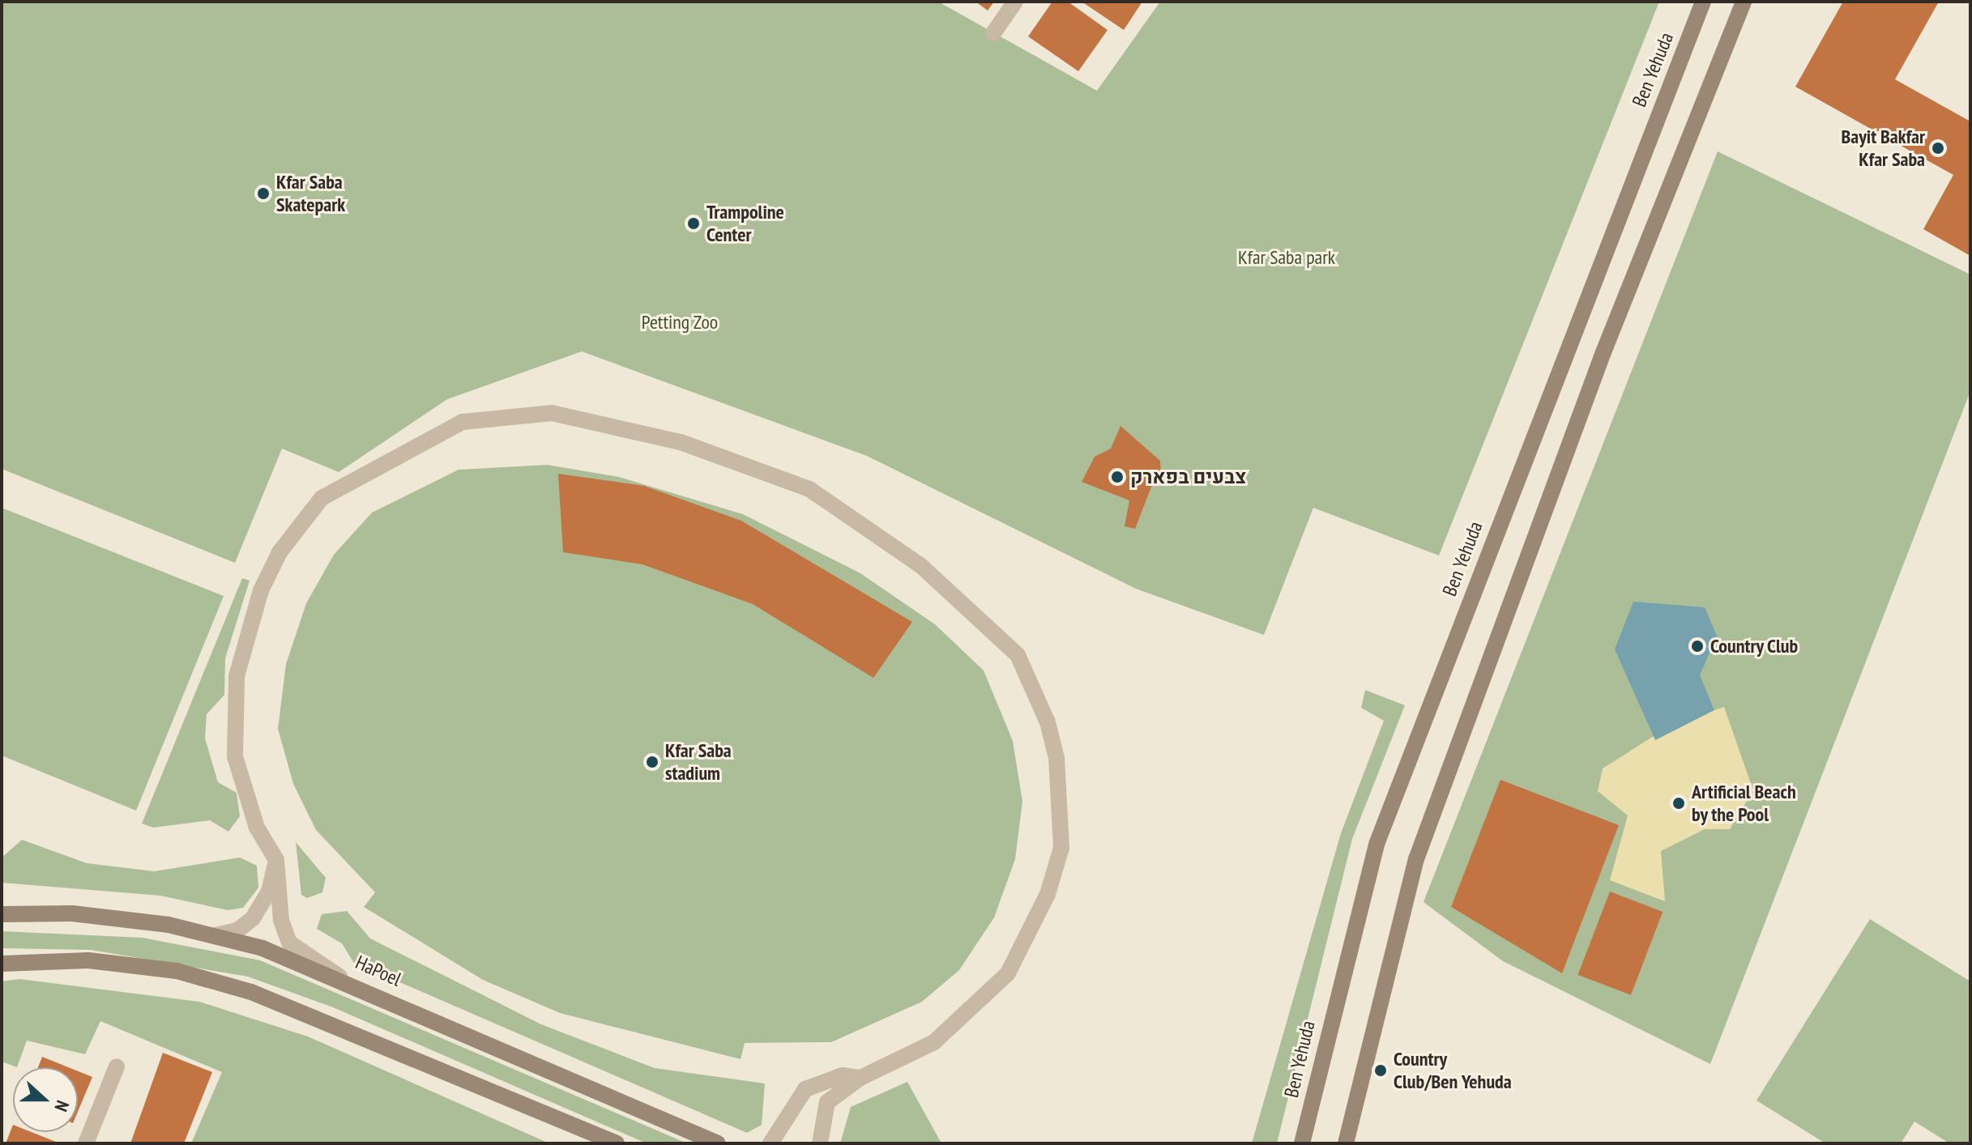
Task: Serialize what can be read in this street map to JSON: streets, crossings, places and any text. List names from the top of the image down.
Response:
{
  "streets": {
    "main road": ["Ben Yehuda", "HaPoel"]
  },
  "parks": ["Kfar Saba park", "Petting Zoo"],
  "places": [
    "Bayit Bakfar Kfar Saba",
    "Kfar Saba Skatepark",
    "Trampoline Center",
    "צבעים בפארק",
    "Country Club",
    "Kfar Saba stadium",
    "Artificial Beach by the Pool",
    "Country Club/Ben Yehuda"
  ],
  "north": "right"
}
